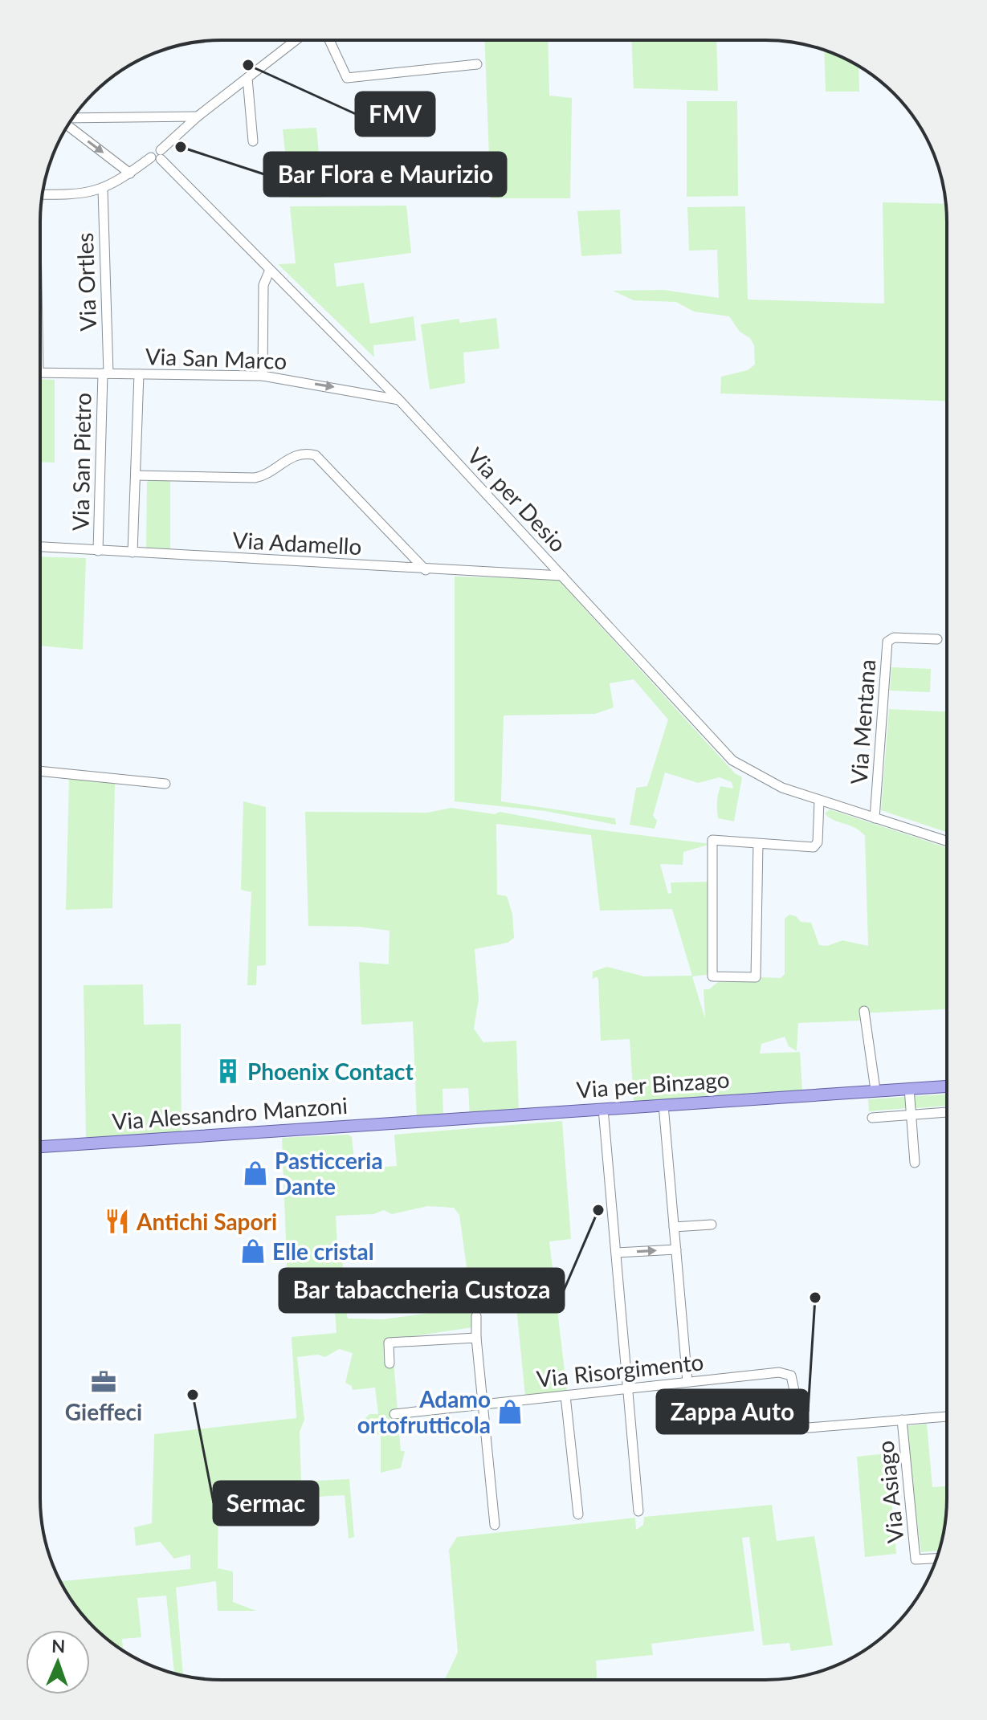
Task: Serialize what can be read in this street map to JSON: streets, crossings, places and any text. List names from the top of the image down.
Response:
{
  "streets": {
    "main road": ["Via per Binzago", "Via Alessandro Manzoni"],
    "street": [
      "Via Ortles",
      "Via San Marco",
      "Via San Pietro",
      "Via per Desio",
      "Via Adamello",
      "Via Mentana",
      "Via Risorgimento",
      "Via Asiago"
    ]
  },
  "crossings": [
    ["Via Ortles", "Via San Marco"],
    ["Via Ortles", "Via San Pietro"],
    ["Via San Marco", "Via San Pietro"],
    ["Via San Marco", "Via per Desio"],
    ["Via San Pietro", "Via Adamello"],
    ["Via per Desio", "Via Adamello"],
    ["Via per Desio", "Via Mentana"],
    ["Via per Binzago", "Via Alessandro Manzoni"],
    ["Via Risorgimento", "Via Asiago"]
  ],
  "one_way": ["Via San Marco"],
  "places": {
    "other": [
      "FMV",
      "Bar Flora e Maurizio",
      "Bar tabaccheria Custoza",
      "Zappa Auto",
      "Sermac"
    ],
    "building": ["Phoenix Contact"],
    "shop": ["Pasticceria Dante", "Elle cristal", "Adamo ortofrutticola"],
    "restaurant": ["Antichi Sapori"],
    "office": ["Gieffeci"]
  },
  "north": "top"
}
